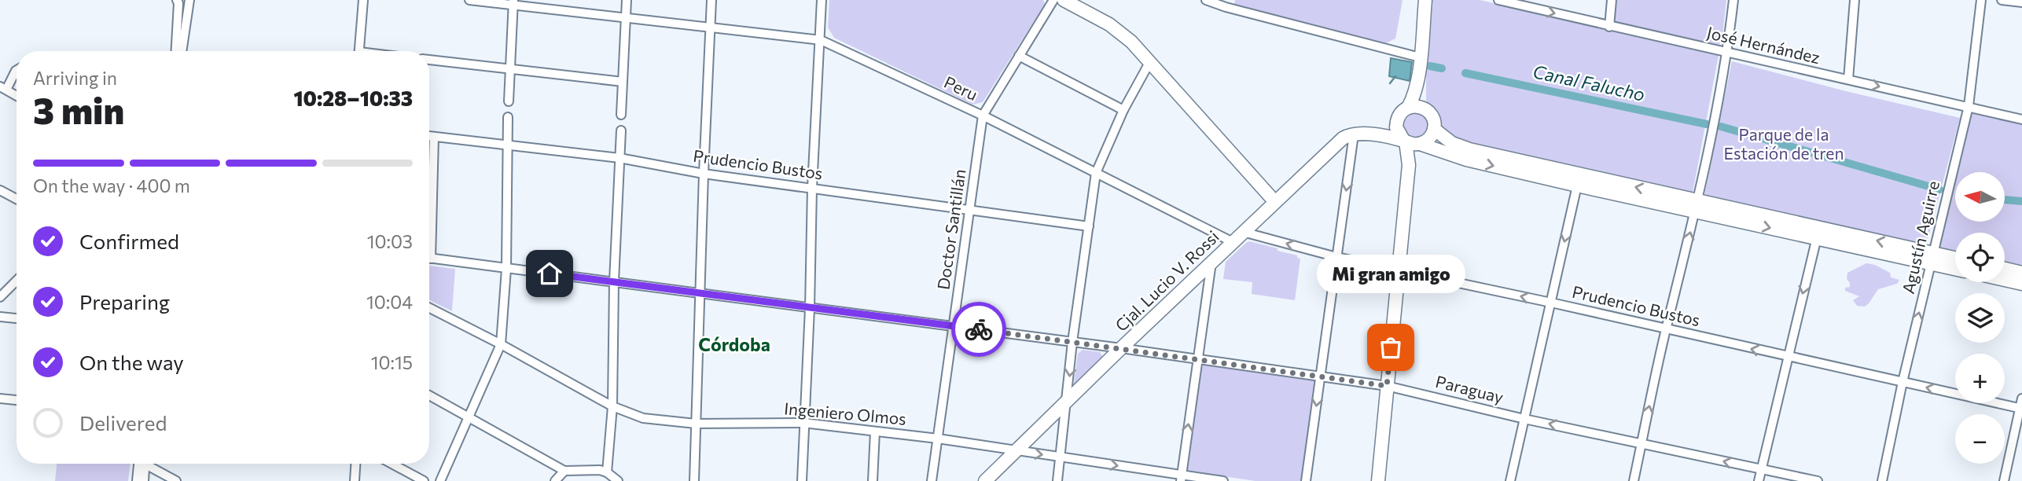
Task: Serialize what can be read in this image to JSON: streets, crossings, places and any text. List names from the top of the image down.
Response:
{
  "streets": {
    "main road": ["Cjal. Lucio V. Rossi"],
    "street": [
      "José Hernández",
      "Peru",
      "Prudencio Bustos",
      "Doctor Santillán",
      "Agustín Aguirre",
      "Paraguay",
      "Ingeniero Olmos"
    ]
  },
  "crossings": [
    ["José Hernández", "Agustín Aguirre"],
    ["Peru", "Doctor Santillán"],
    ["Peru", "Cjal. Lucio V. Rossi"],
    ["Prudencio Bustos", "Doctor Santillán"],
    ["Prudencio Bustos", "Agustín Aguirre"],
    ["Prudencio Bustos", "Cjal. Lucio V. Rossi"],
    ["Doctor Santillán", "Paraguay"],
    ["Doctor Santillán", "Ingeniero Olmos"],
    ["Cjal. Lucio V. Rossi", "Paraguay"],
    ["Cjal. Lucio V. Rossi", "Ingeniero Olmos"]
  ],
  "one_way": ["José Hernández"],
  "districts": ["Córdoba"],
  "water": ["Canal Falucho"],
  "parks": ["Parque de la Estación de tren"],
  "places": ["Mi gran amigo"],
  "north": "left",
  "page": {
    "heading": ["3 min", "Arriving in", "10:28–10:33"],
    "bar": "On the way · 400 m",
    "map_buttons": ["+", "−"],
    "list": [
      ["Confirmed", "10:03"],
      ["Preparing", "10:04"],
      ["On the way", "10:15"],
      "Delivered"
    ],
    "bubble": "Mi gran amigo"
  }
}
